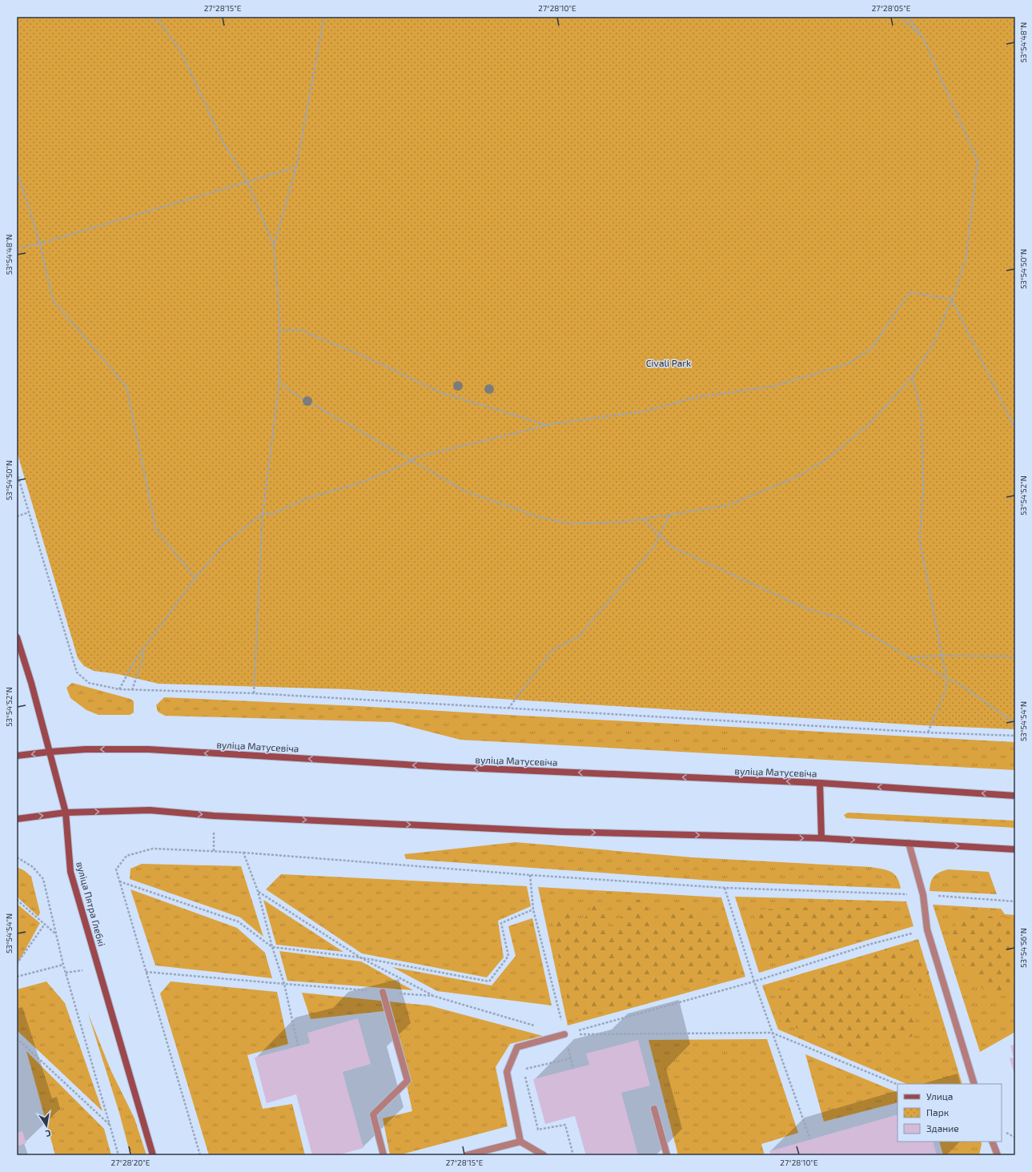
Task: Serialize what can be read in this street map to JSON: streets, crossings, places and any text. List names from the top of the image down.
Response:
{
  "streets": {
    "main road": ["вуліца Матусевіча", "вуліца Пятра Глебкі"]
  },
  "crossings": [
    ["вуліца Матусевіча", "вуліца Пятра Глебкі"]
  ],
  "parks": ["Civali Park"],
  "legend": ["Улица", "Парк", "Здание"],
  "north": "bottom",
  "coordinates": [
    "27°28'15\"E",
    "27°28'10\"E",
    "27°28'05\"E",
    "53°54'48\"N",
    "53°54'50\"N",
    "53°54'52\"N",
    "53°54'54\"N",
    "53°54'56\"N",
    "27°28'20\"E"
  ]
}
